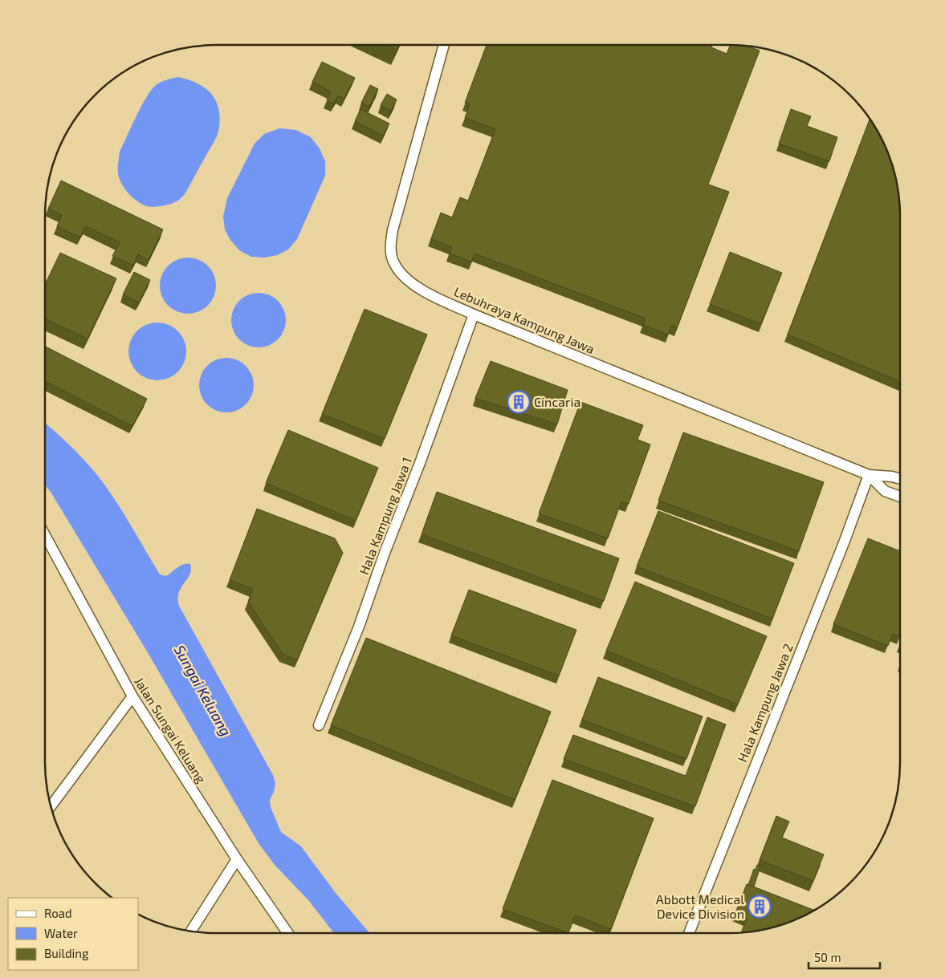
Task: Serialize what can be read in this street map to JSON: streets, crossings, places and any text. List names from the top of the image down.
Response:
{
  "streets": {
    "street": [
      "Lebuhraya Kampung Jawa",
      "Hala Kampung Jawa 1",
      "Hala Kampung Jawa 2",
      "Jalan Sungai Keluang"
    ]
  },
  "crossings": [
    ["Lebuhraya Kampung Jawa", "Hala Kampung Jawa 1"],
    ["Lebuhraya Kampung Jawa", "Hala Kampung Jawa 2"]
  ],
  "water": ["Sungai Keluang"],
  "places": {
    "building": ["Cincaria", "Abbott Medical Device Division"]
  },
  "legend": ["Road", "Water", "Building"],
  "scale_bar": "50 m"
}
